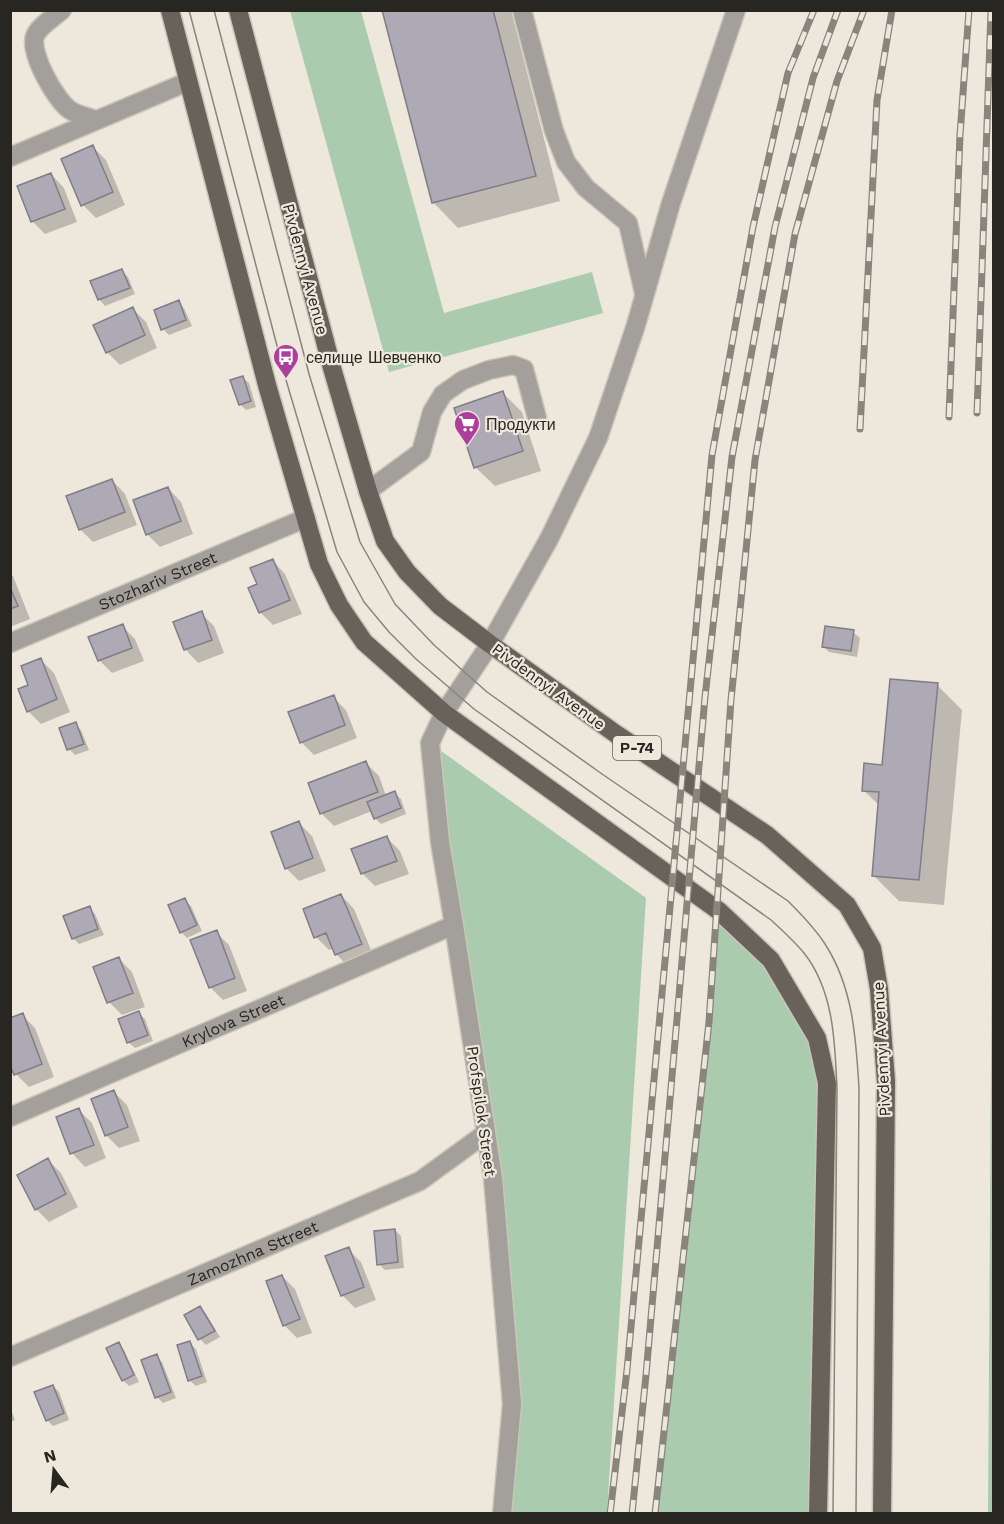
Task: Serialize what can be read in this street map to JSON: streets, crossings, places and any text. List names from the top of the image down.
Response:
{
  "streets": {
    "main road": ["Pivdennyi Avenue", "Р-74"],
    "street": [
      "Stozhariv Street",
      "Krylova Street",
      "Profspilok Street",
      "Zamozhna Sttreet"
    ]
  },
  "crossings": [
    ["Pivdennyi Avenue", "Profspilok Street"],
    ["Krylova Street", "Profspilok Street"],
    ["Profspilok Street", "Zamozhna Sttreet"]
  ],
  "places": {
    "bus stop": ["селище Шевченко"],
    "supermarket": ["Продукти"]
  },
  "north": "top"
}
